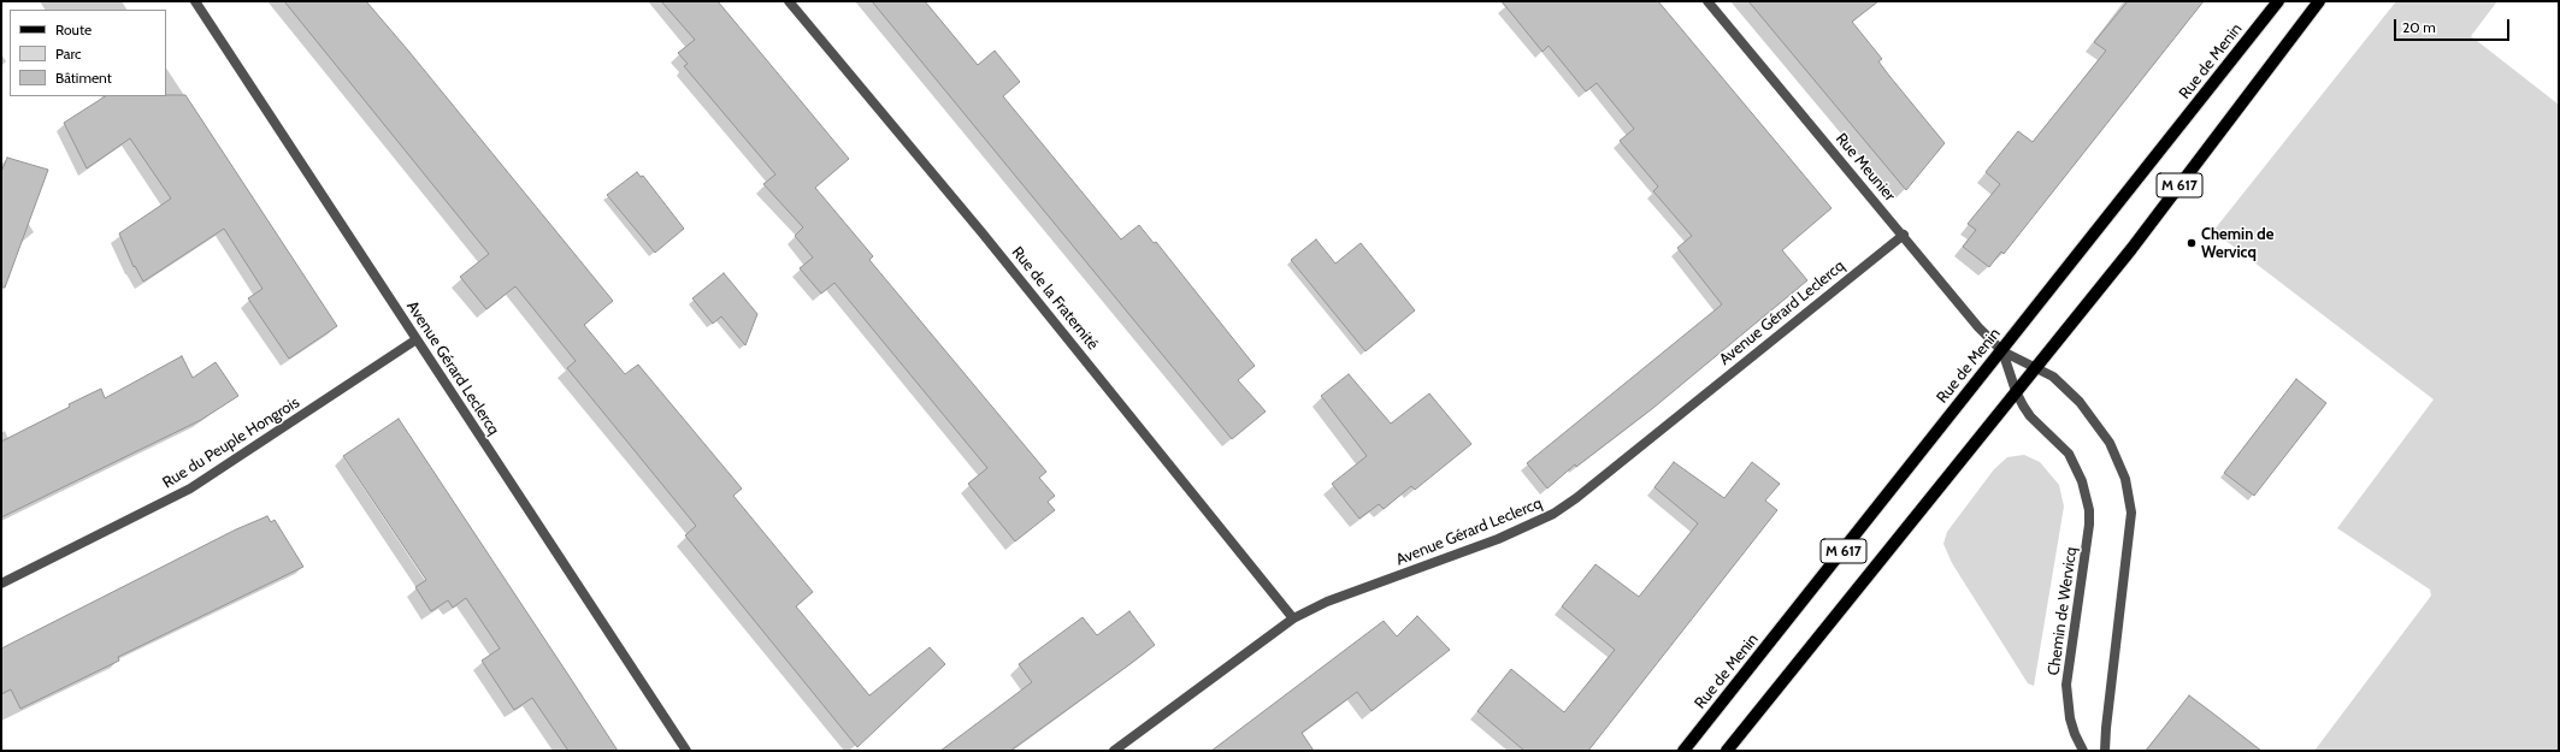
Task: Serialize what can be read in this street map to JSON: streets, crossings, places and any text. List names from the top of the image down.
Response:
{
  "streets": {
    "main road": ["Rue de Menin", "M 617"],
    "street": [
      "Rue Meunier",
      "Rue de la Fraternité",
      "Avenue Gérard Leclercq",
      "Rue du Peuple Hongrois",
      "Chemin de Wervicq"
    ]
  },
  "crossings": [
    ["Rue de Menin", "Rue Meunier"],
    ["Rue de Menin", "Chemin de Wervicq"],
    ["Rue Meunier", "Avenue Gérard Leclercq"],
    ["Rue Meunier", "Chemin de Wervicq"],
    ["M 617", "Chemin de Wervicq"],
    ["Rue de la Fraternité", "Avenue Gérard Leclercq"],
    ["Avenue Gérard Leclercq", "Rue du Peuple Hongrois"]
  ],
  "places": ["Chemin de Wervicq"],
  "legend": ["Route", "Parc", "Bâtiment"],
  "scale_bar": "20 m"
}
